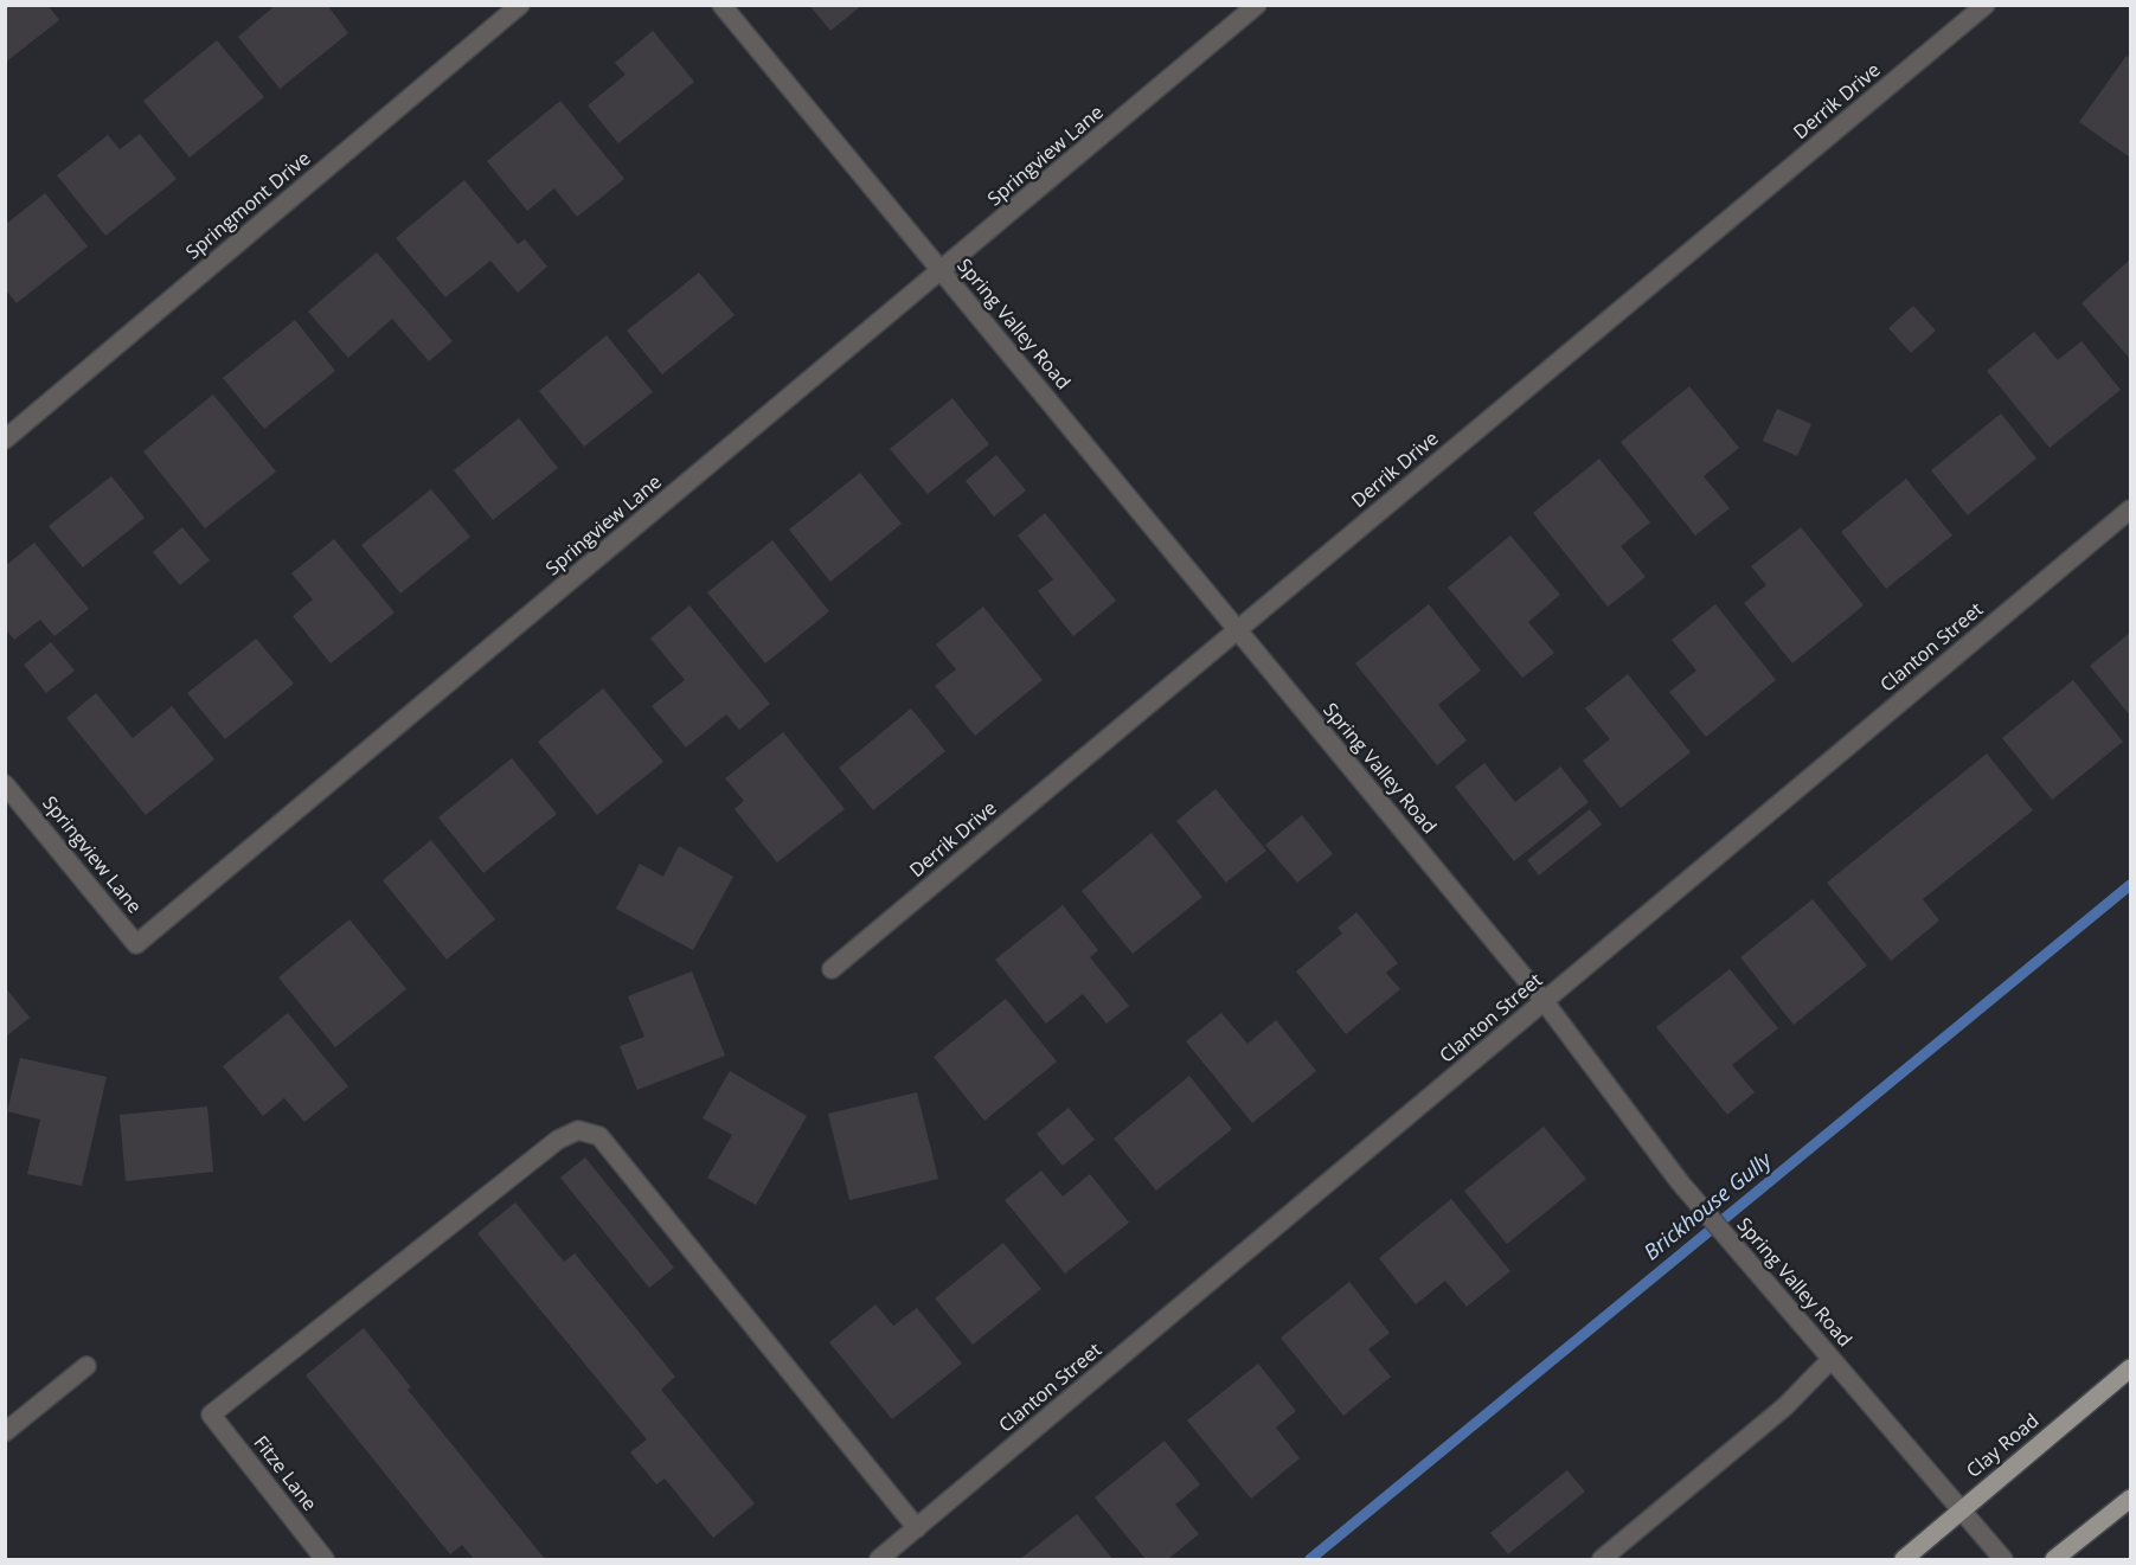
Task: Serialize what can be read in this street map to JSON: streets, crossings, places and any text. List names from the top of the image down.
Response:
{
  "streets": {
    "main road": ["Clay Road"],
    "street": [
      "Derrik Drive",
      "Springview Lane",
      "Springmont Drive",
      "Spring Valley Road",
      "Clanton Street",
      "Fitze Lane"
    ]
  },
  "crossings": [
    ["Derrik Drive", "Spring Valley Road"],
    ["Springview Lane", "Spring Valley Road"],
    ["Spring Valley Road", "Clanton Street"],
    ["Spring Valley Road", "Clay Road"],
    ["Clanton Street", "Fitze Lane"]
  ],
  "water": ["Brickhouse Gully"]
}
